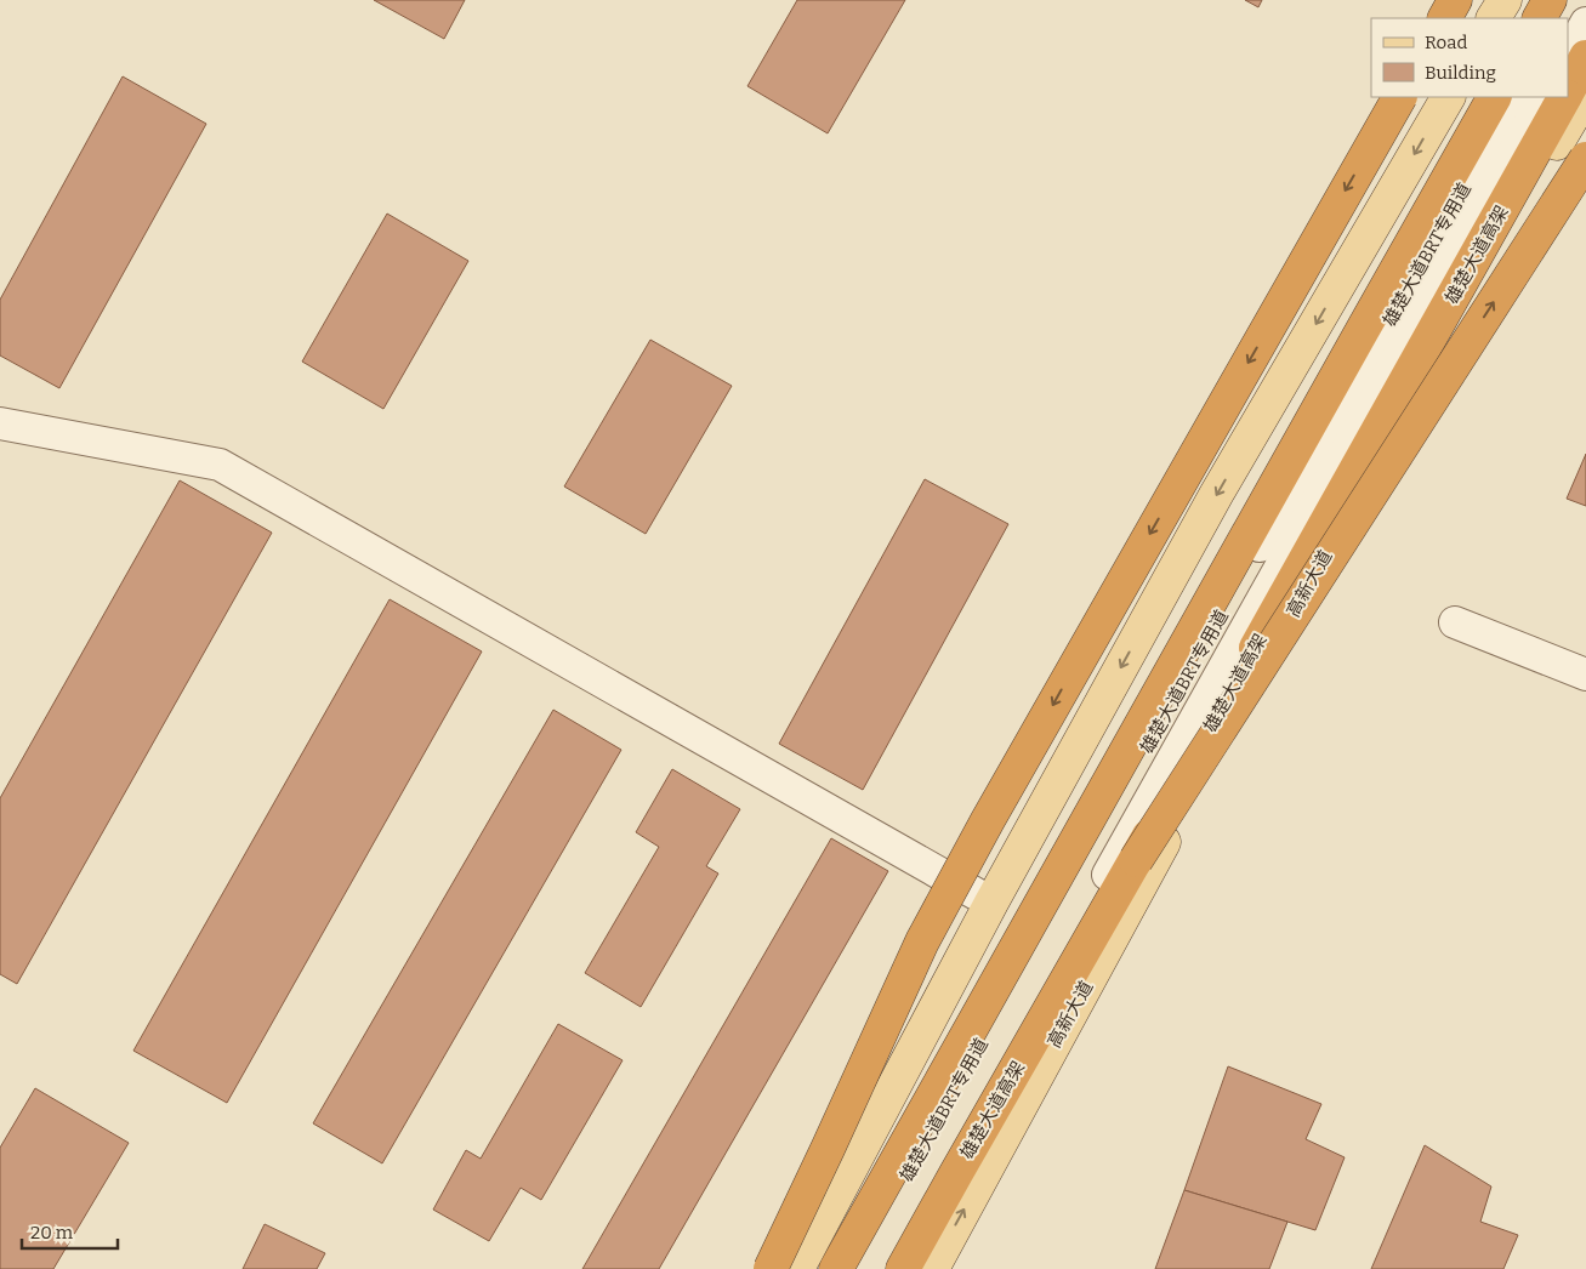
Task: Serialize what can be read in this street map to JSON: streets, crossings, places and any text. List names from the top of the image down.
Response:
{
  "streets": {
    "highway": ["雄楚大道高架"],
    "main road": ["高新大道"],
    "street": ["雄楚大道BRT专用道"]
  },
  "legend": ["Road", "Building"],
  "scale_bar": "20 m"
}
